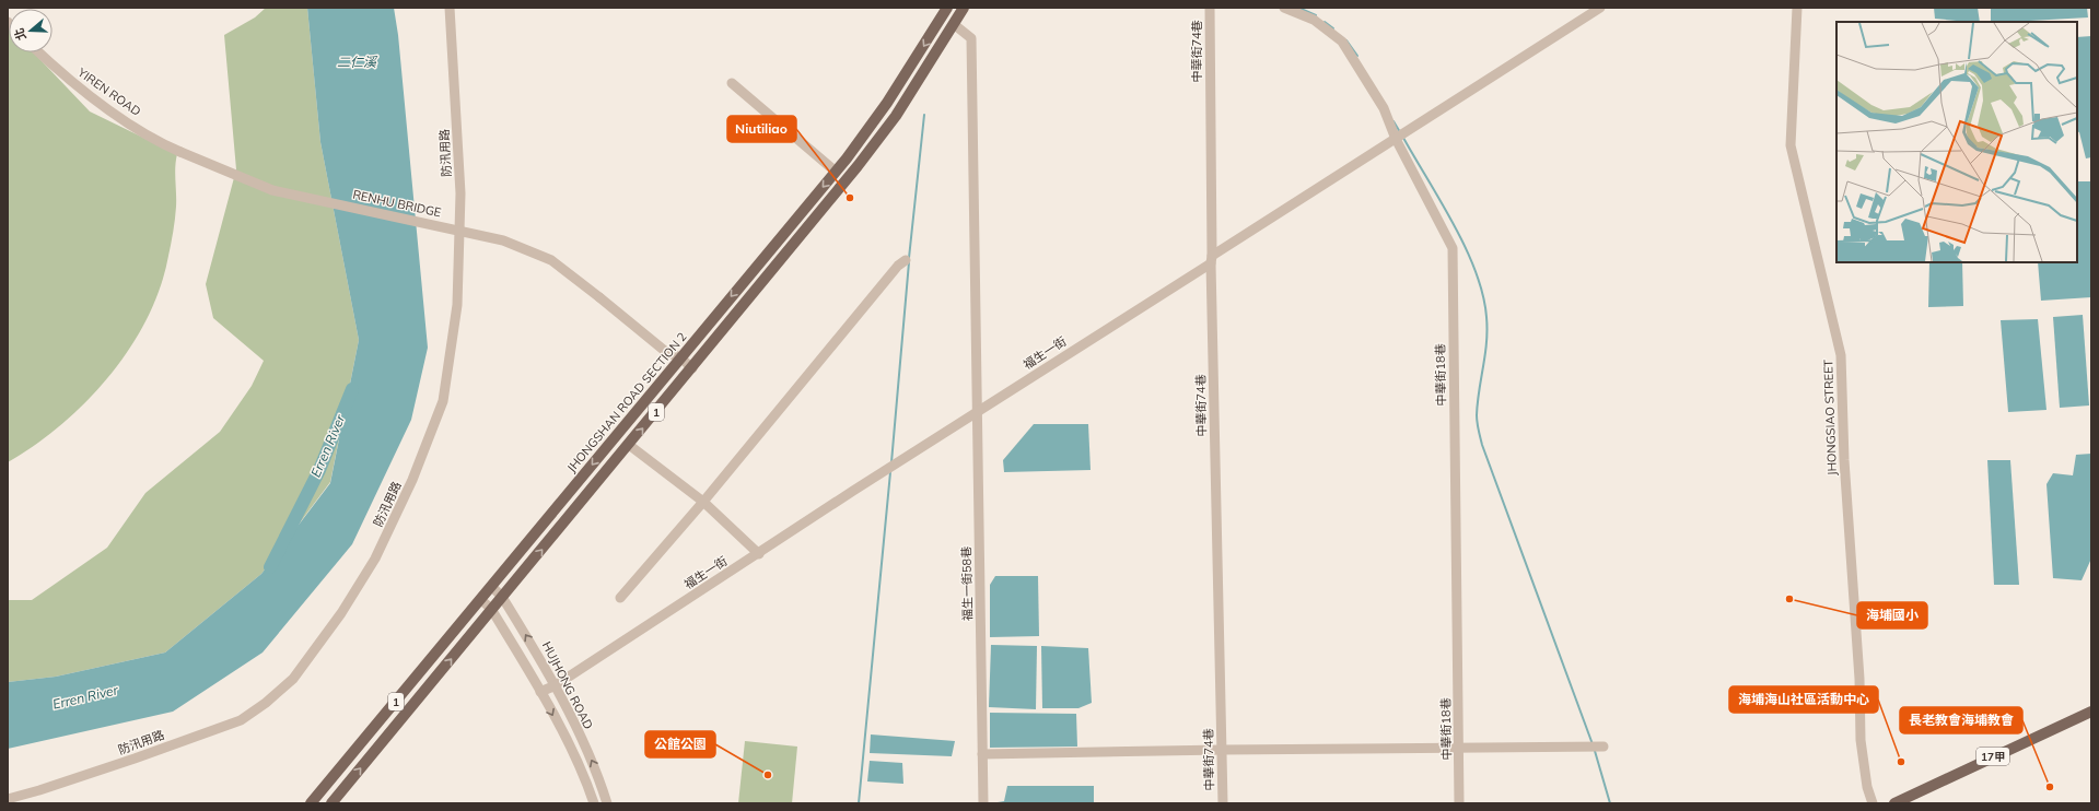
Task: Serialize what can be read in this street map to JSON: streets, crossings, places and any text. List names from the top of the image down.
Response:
{
  "streets": {
    "main road": ["JHONGSHAN ROAD SECTION 2", "1", "17甲"],
    "street": [
      "中華街74巷",
      "YIREN ROAD",
      "防汛用路",
      "RENHU BRIDGE",
      "福生一街",
      "中華街18巷",
      "JHONGSIAO STREET",
      "福生一街58巷",
      "HUJHONG ROAD"
    ]
  },
  "crossings": [
    ["中華街74巷", "福生一街"],
    ["YIREN ROAD", "RENHU BRIDGE"],
    ["RENHU BRIDGE", "JHONGSHAN ROAD SECTION 2"],
    ["RENHU BRIDGE", "1"],
    ["福生一街", "中華街18巷"],
    ["福生一街", "福生一街58巷"],
    ["福生一街", "HUJHONG ROAD"],
    ["JHONGSHAN ROAD SECTION 2", "HUJHONG ROAD"],
    ["1", "福生一街58巷"],
    ["1", "HUJHONG ROAD"]
  ],
  "water": ["二仁溪", "Erren River"],
  "places": [
    "Niutiliao",
    "海埔國小",
    "海埔海山社區活動中心",
    "公館公園",
    "長老教會海埔教會"
  ],
  "north": "left"
}
